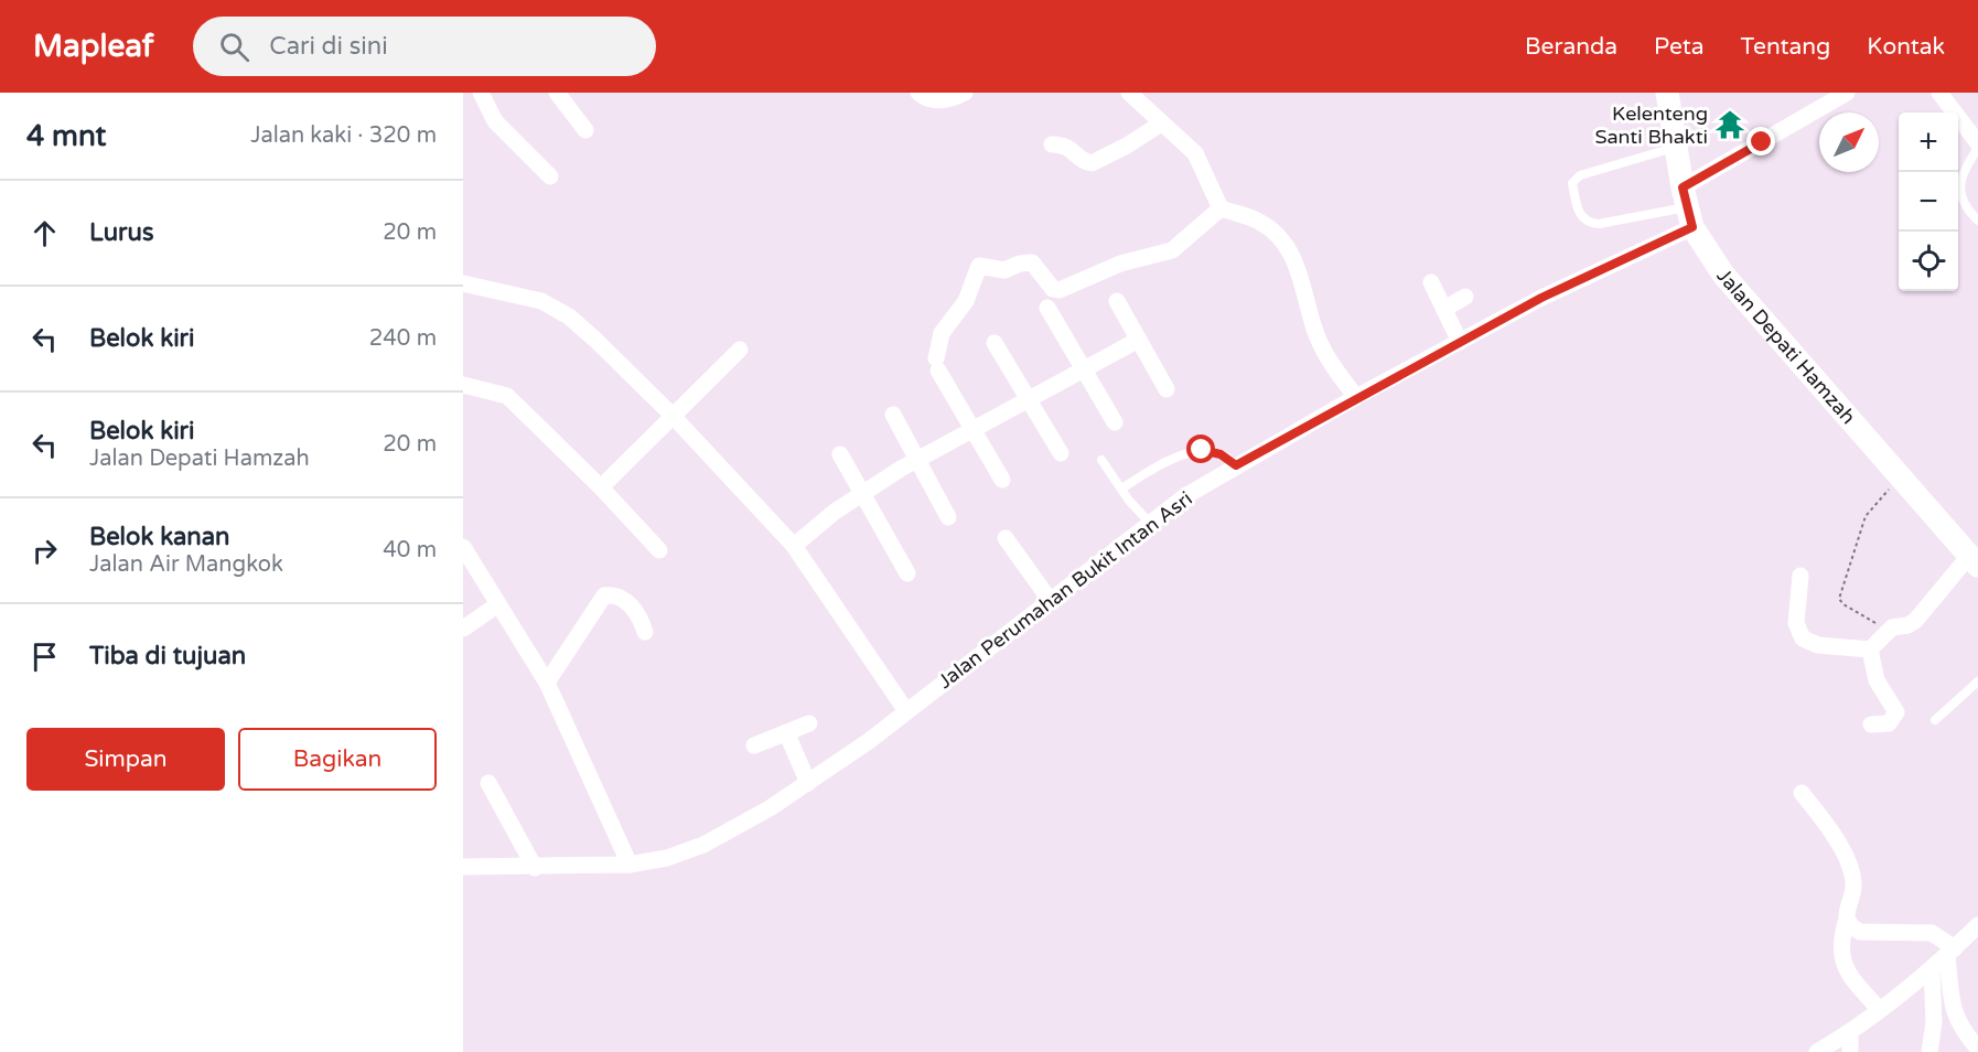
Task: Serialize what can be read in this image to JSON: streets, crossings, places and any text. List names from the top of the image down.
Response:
{
  "streets": {
    "main road": ["Jalan Depati Hamzah"],
    "street": ["Jalan Perumahan Bukit Intan Asri"]
  },
  "crossings": [
    ["Jalan Depati Hamzah", "Jalan Perumahan Bukit Intan Asri"]
  ],
  "places": {
    "temple": ["Kelenteng Santi Bhakti"]
  },
  "north": "top right",
  "page": {
    "header": "Mapleaf",
    "search": "Cari di sini",
    "nav": [
      "Beranda",
      "Peta",
      "Tentang",
      "Kontak"
    ],
    "heading": ["4 mnt", "Jalan kaki · 320 m"],
    "map_buttons": ["+", "−"],
    "list": [
      ["Lurus", "20 m"],
      ["Belok kiri", "240 m"],
      ["Belok kiri", "Jalan Depati Hamzah", "20 m"],
      ["Belok kanan", "Jalan Air Mangkok", "40 m"],
      "Tiba di tujuan"
    ],
    "buttons": ["Simpan", "Bagikan"]
  }
}
